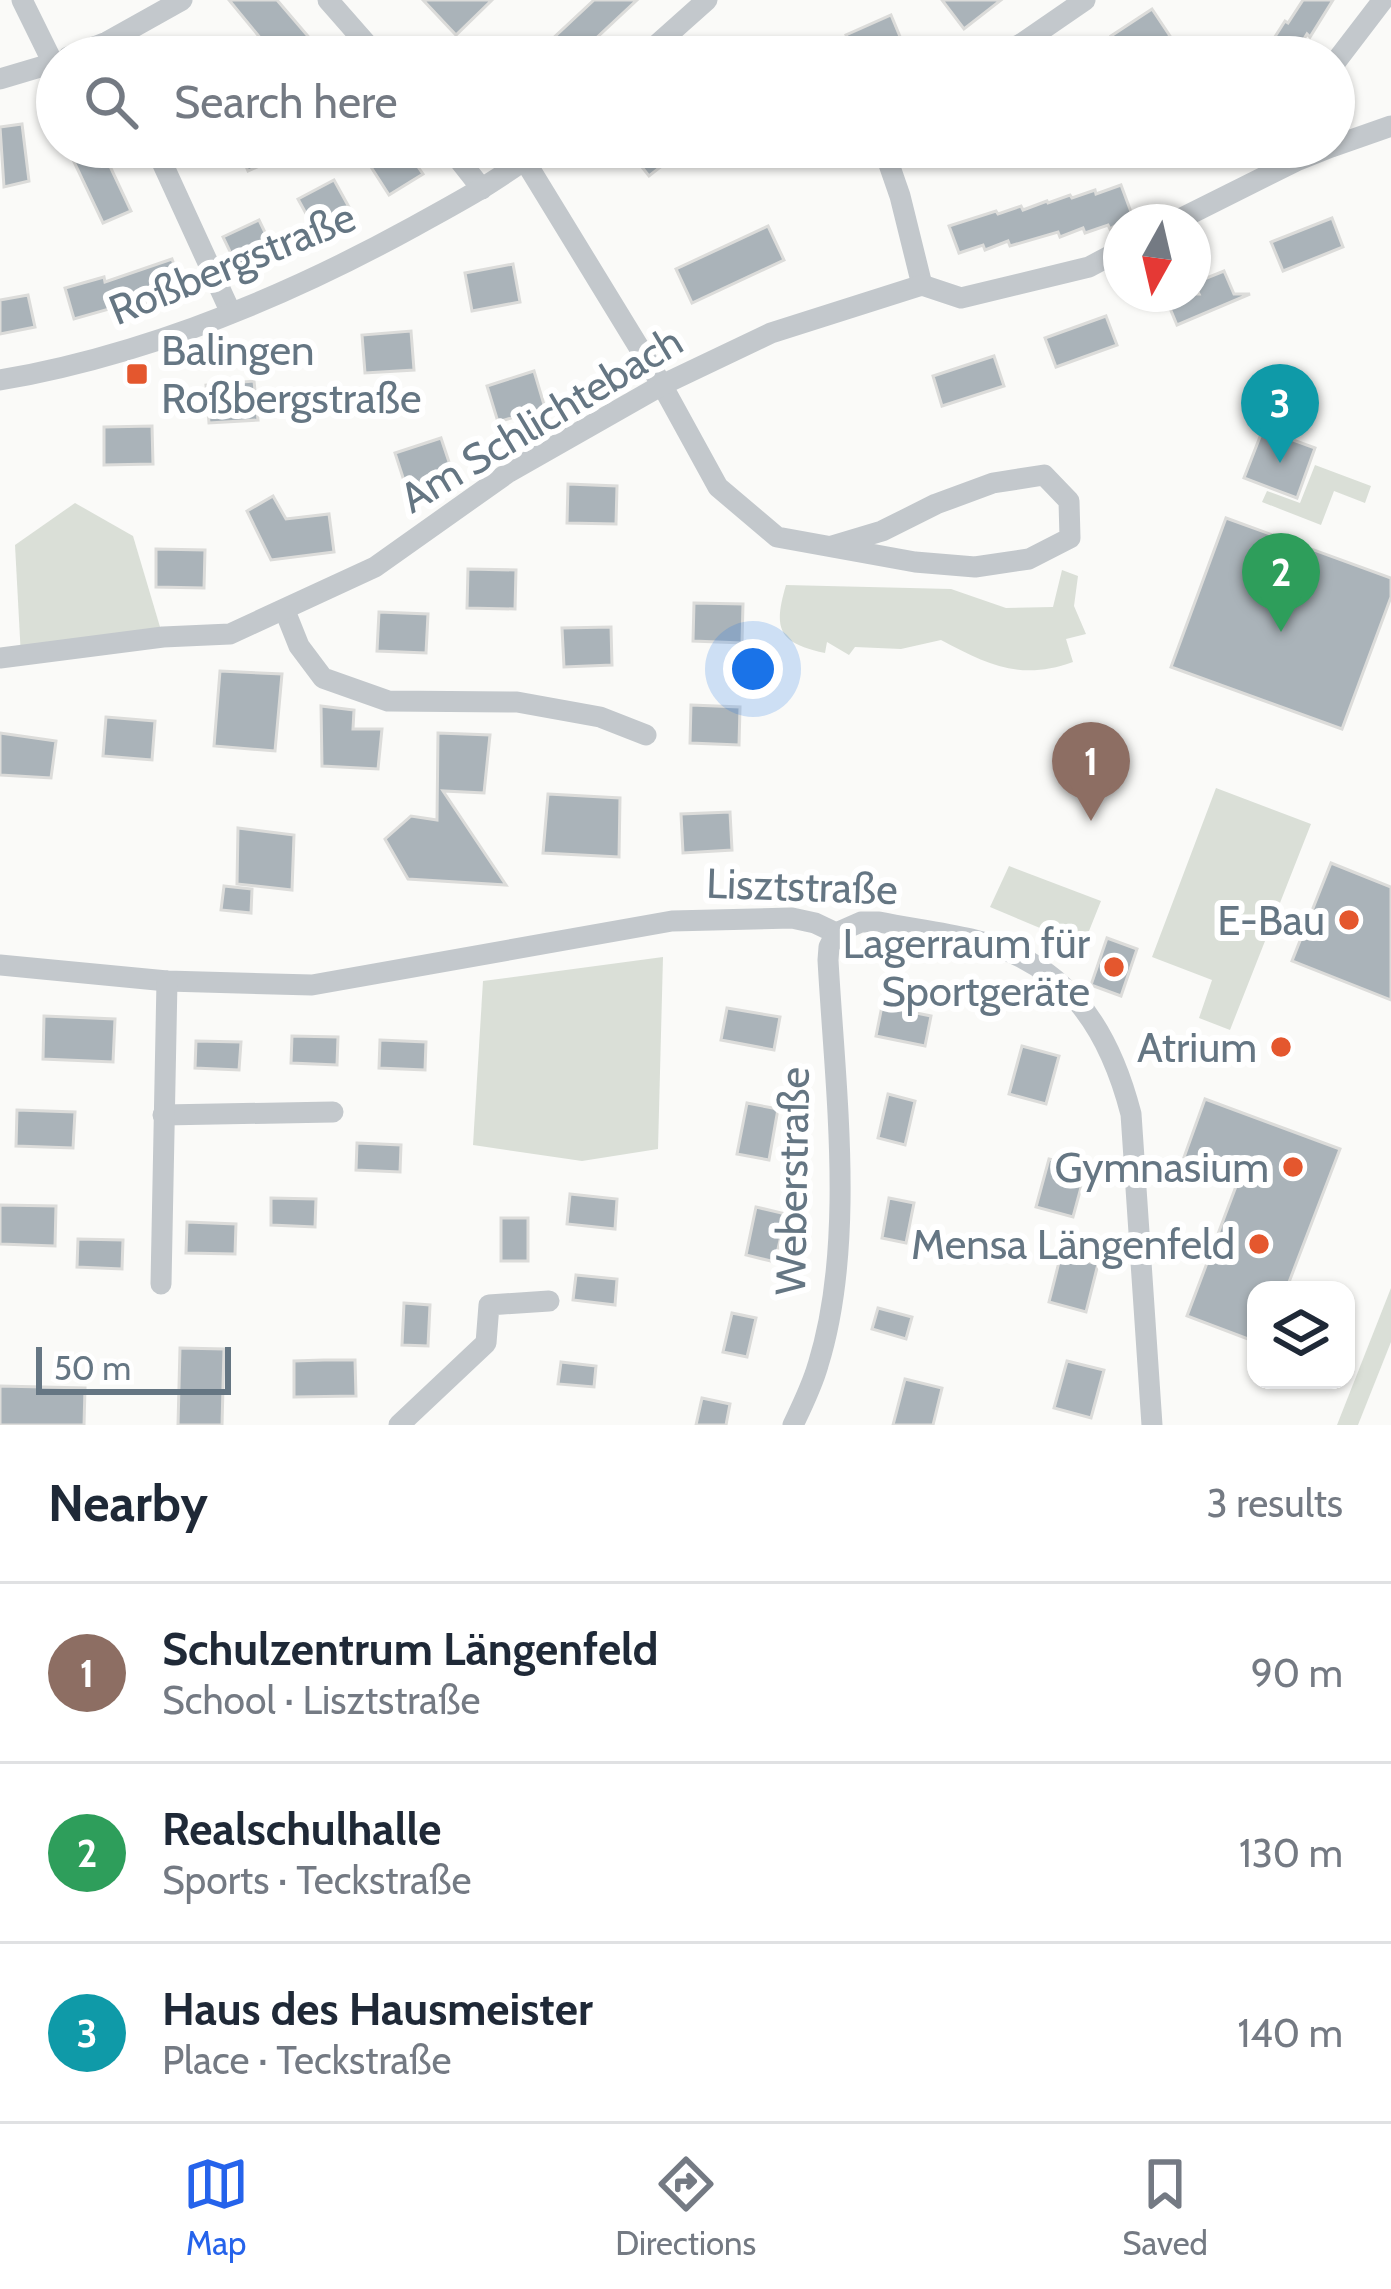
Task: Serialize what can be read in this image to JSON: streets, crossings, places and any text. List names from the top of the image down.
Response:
{
  "streets": {
    "street": [
      "Roßbergstraße",
      "Am Schlichtebach",
      "Lisztstraße",
      "Weberstraße"
    ]
  },
  "crossings": [
    ["Lisztstraße", "Weberstraße"]
  ],
  "places": {
    "transit": ["Balingen Roßbergstraße"],
    "other": [
      "E-Bau",
      "Lagerraum für Sportgeräte",
      "Atrium",
      "Gymnasium",
      "Mensa Längenfeld"
    ]
  },
  "scale_bar": "50 m",
  "north": "bottom",
  "page": {
    "search": "Search here",
    "pins": ["3", "2", "1"],
    "scale": "50 m",
    "heading": ["Nearby", "3 results"],
    "list": [
      {
        "mark": "1",
        "name": "Schulzentrum Längenfeld",
        "note": "School · Lisztstraße",
        "value": "90 m"
      },
      {
        "mark": "2",
        "name": "Realschulhalle",
        "note": "Sports · Teckstraße",
        "value": "130 m"
      },
      {
        "mark": "3",
        "name": "Haus des Hausmeister",
        "note": "Place · Teckstraße",
        "value": "140 m"
      }
    ],
    "nav": ["Map", "Directions", "Saved"]
  }
}
